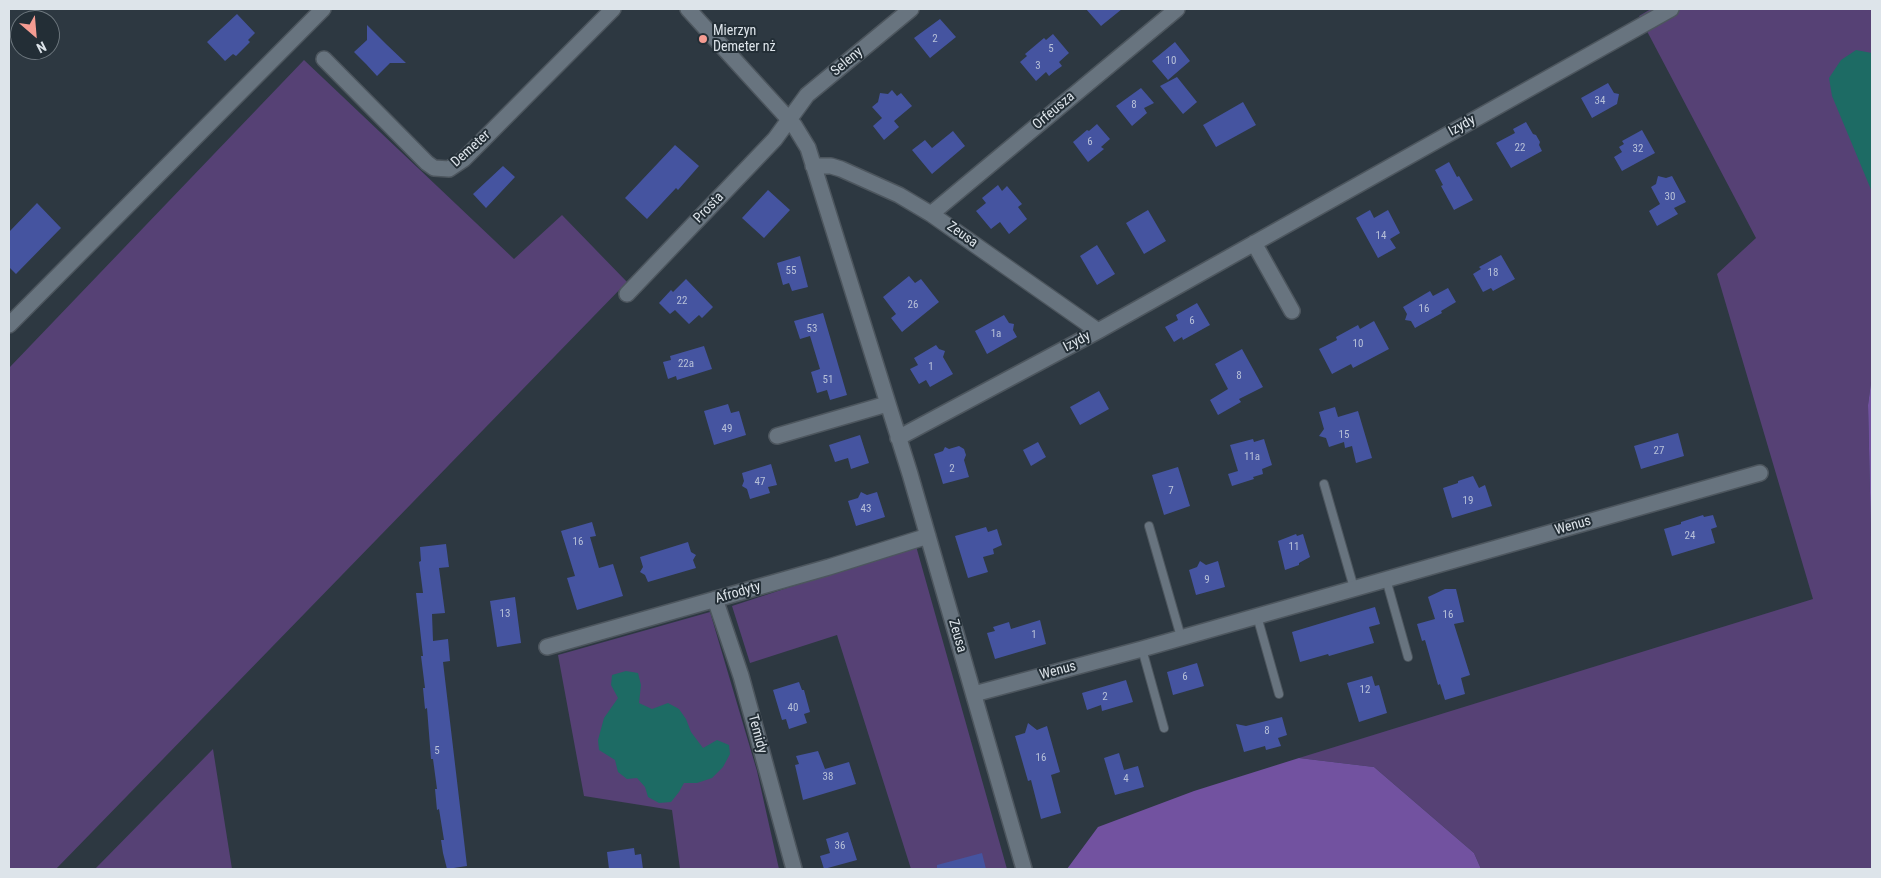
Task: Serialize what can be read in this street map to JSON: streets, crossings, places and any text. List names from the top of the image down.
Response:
{
  "streets": {
    "street": [
      "Seleny",
      "Orfeusza",
      "Izydy",
      "Demeter",
      "Prosta",
      "Zeusa",
      "Wenus",
      "Afrodyty",
      "Temidy"
    ]
  },
  "crossings": [
    ["Seleny", "Prosta"],
    ["Seleny", "Zeusa"],
    ["Orfeusza", "Zeusa"],
    ["Izydy", "Zeusa"],
    ["Prosta", "Zeusa"],
    ["Zeusa", "Wenus"],
    ["Zeusa", "Afrodyty"],
    ["Afrodyty", "Temidy"]
  ],
  "places": ["Mierzyn Demeter nż"],
  "house_numbers": [
    "2",
    "5",
    "10",
    "3",
    "34",
    "8",
    "6",
    "22",
    "32",
    "30",
    "14",
    "55",
    "18",
    "22",
    "26",
    "16",
    "6",
    "53",
    "1a",
    "10",
    "22a",
    "1",
    "8",
    "51",
    "49",
    "15",
    "27",
    "11a",
    "2",
    "47",
    "7",
    "19",
    "43",
    "24",
    "16",
    "11",
    "9",
    "13",
    "16",
    "1",
    "6",
    "12",
    "2",
    "40",
    "8",
    "5",
    "16",
    "38",
    "4",
    "36"
  ],
  "north": "bottom right"
}
